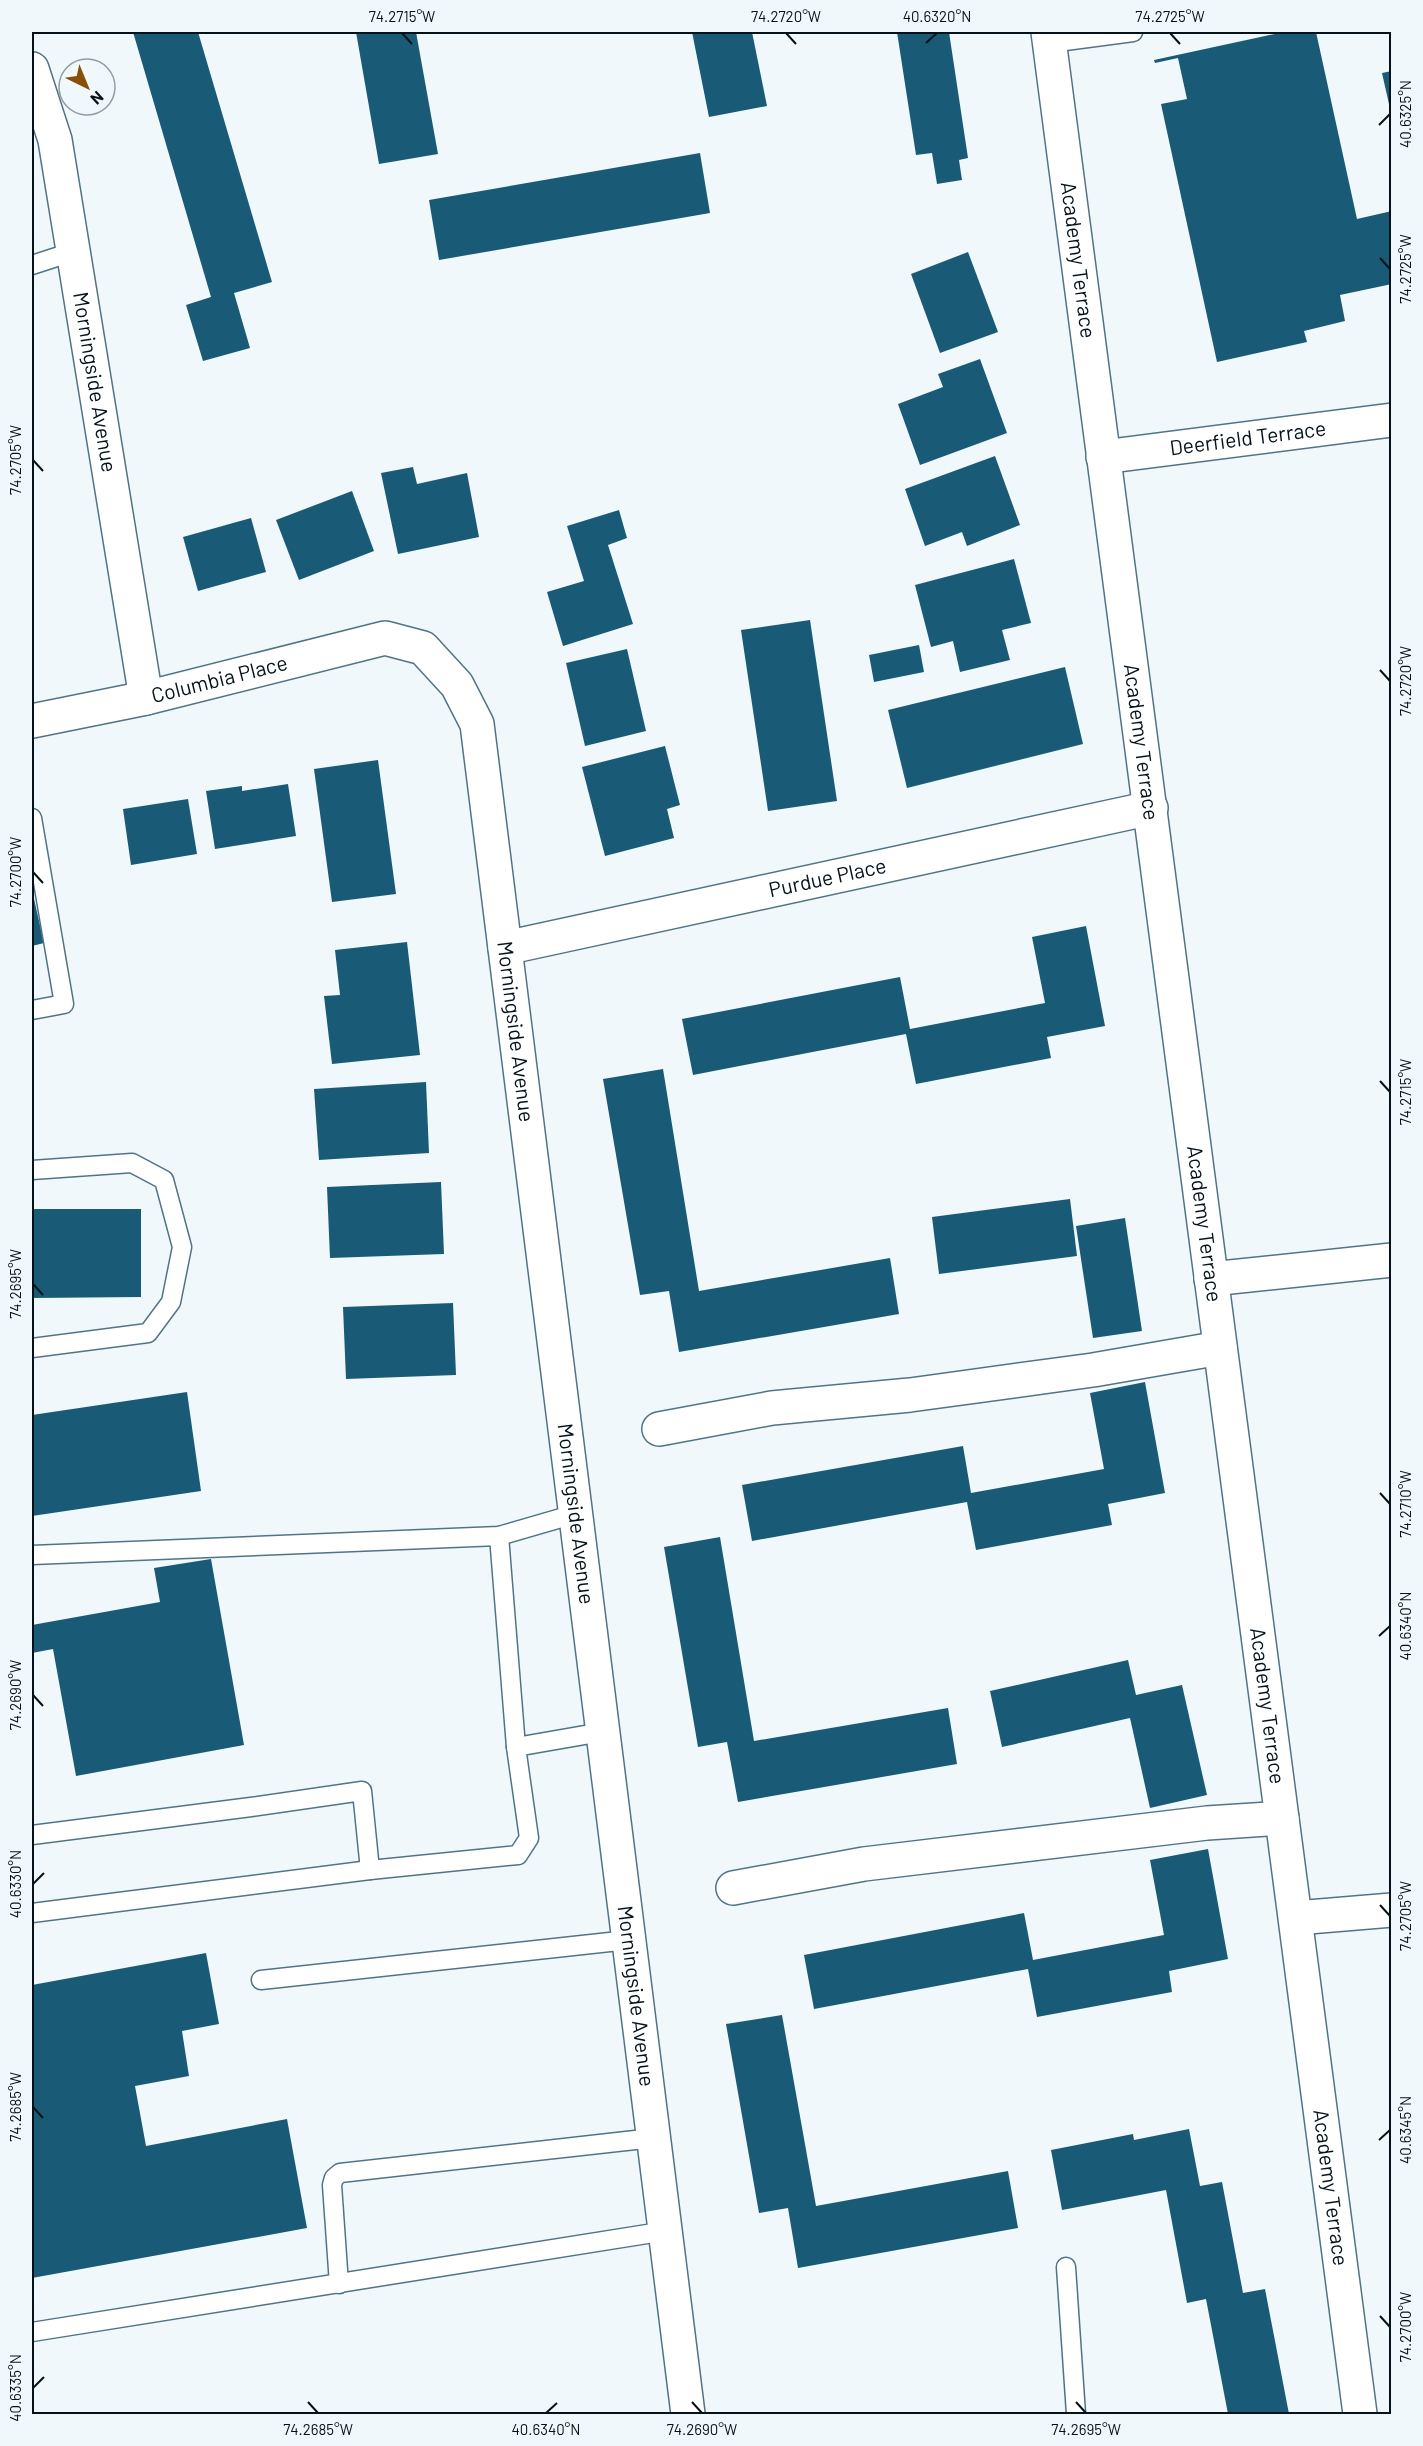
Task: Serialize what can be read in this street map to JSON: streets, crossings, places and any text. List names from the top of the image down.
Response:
{
  "streets": {
    "street": [
      "Academy Terrace",
      "Morningside Avenue",
      "Deerfield Terrace",
      "Columbia Place",
      "Purdue Place"
    ]
  },
  "crossings": [
    ["Academy Terrace", "Deerfield Terrace"],
    ["Academy Terrace", "Purdue Place"],
    ["Morningside Avenue", "Columbia Place"],
    ["Morningside Avenue", "Purdue Place"]
  ],
  "north": "bottom right",
  "coordinates": [
    "74.2715°W",
    "74.2720°W",
    "40.6320°N",
    "74.2725°W",
    "40.6325°N",
    "74.2705°W",
    "74.2700°W",
    "74.2695°W",
    "74.2710°W",
    "40.6340°N",
    "74.2690°W",
    "40.6330°N",
    "74.2685°W",
    "40.6345°N",
    "40.6335°N"
  ]
}
